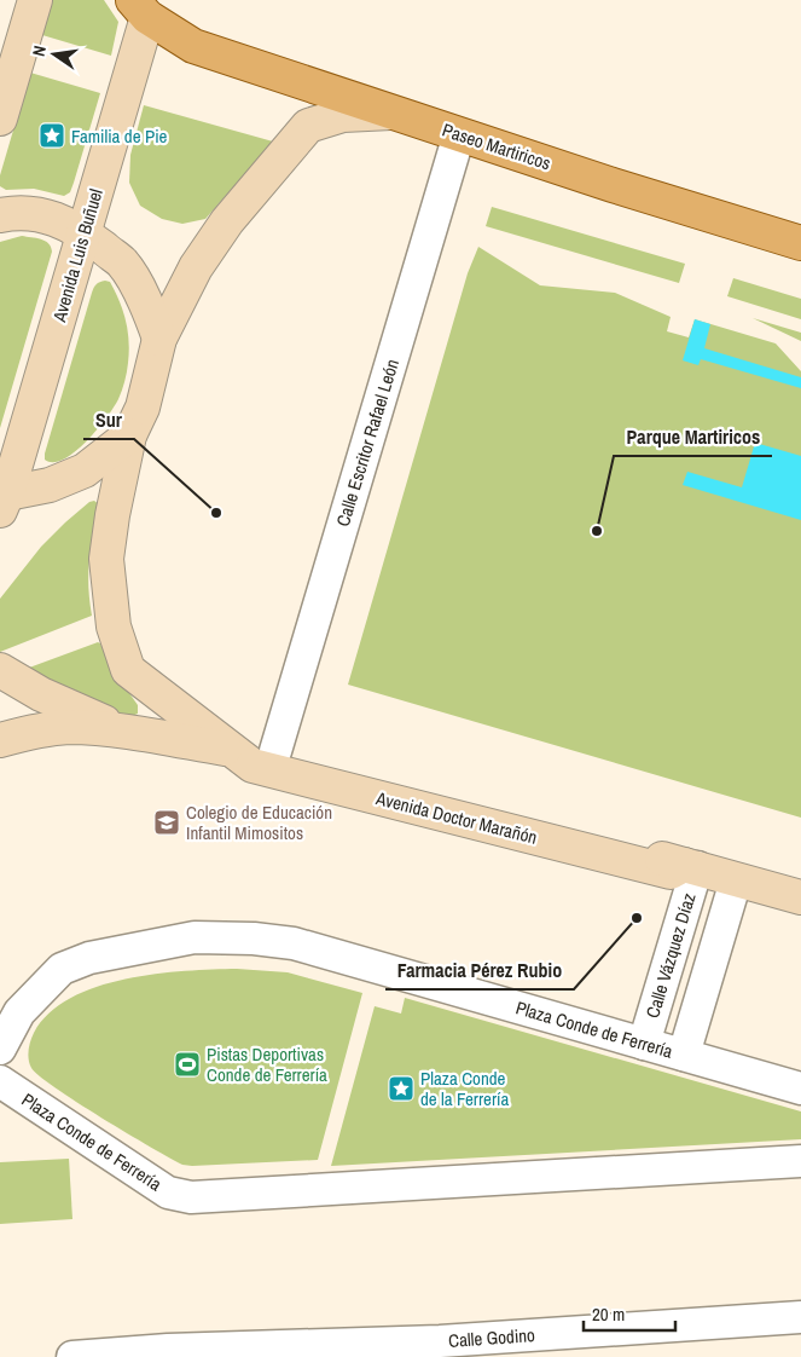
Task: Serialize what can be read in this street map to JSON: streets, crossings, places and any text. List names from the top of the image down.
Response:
{
  "streets": {
    "main road": ["Paseo Martiricos", "Avenida Luis Buñuel", "Avenida Doctor Marañón"],
    "street": [
      "Calle Escritor Rafael León",
      "Calle Vázquez Díaz",
      "Plaza Conde de Ferrería",
      "Calle Godino"
    ]
  },
  "crossings": [
    ["Paseo Martiricos", "Avenida Luis Buñuel"],
    ["Paseo Martiricos", "Calle Escritor Rafael León"],
    ["Paseo Martiricos", "Avenida Doctor Marañón"],
    ["Calle Escritor Rafael León", "Avenida Doctor Marañón"],
    ["Avenida Doctor Marañón", "Calle Vázquez Díaz"],
    ["Calle Vázquez Díaz", "Plaza Conde de Ferrería"]
  ],
  "places": {
    "place": ["Familia de Pie", "Plaza Conde de la Ferrería"],
    "other": ["Sur", "Parque Martiricos", "Farmacia Pérez Rubio"],
    "school or university": ["Colegio de Educación Infantil Mimositos"],
    "sports": ["Pistas Deportivas Conde de Ferrería"]
  },
  "scale_bar": "20 m",
  "north": "left"
}
